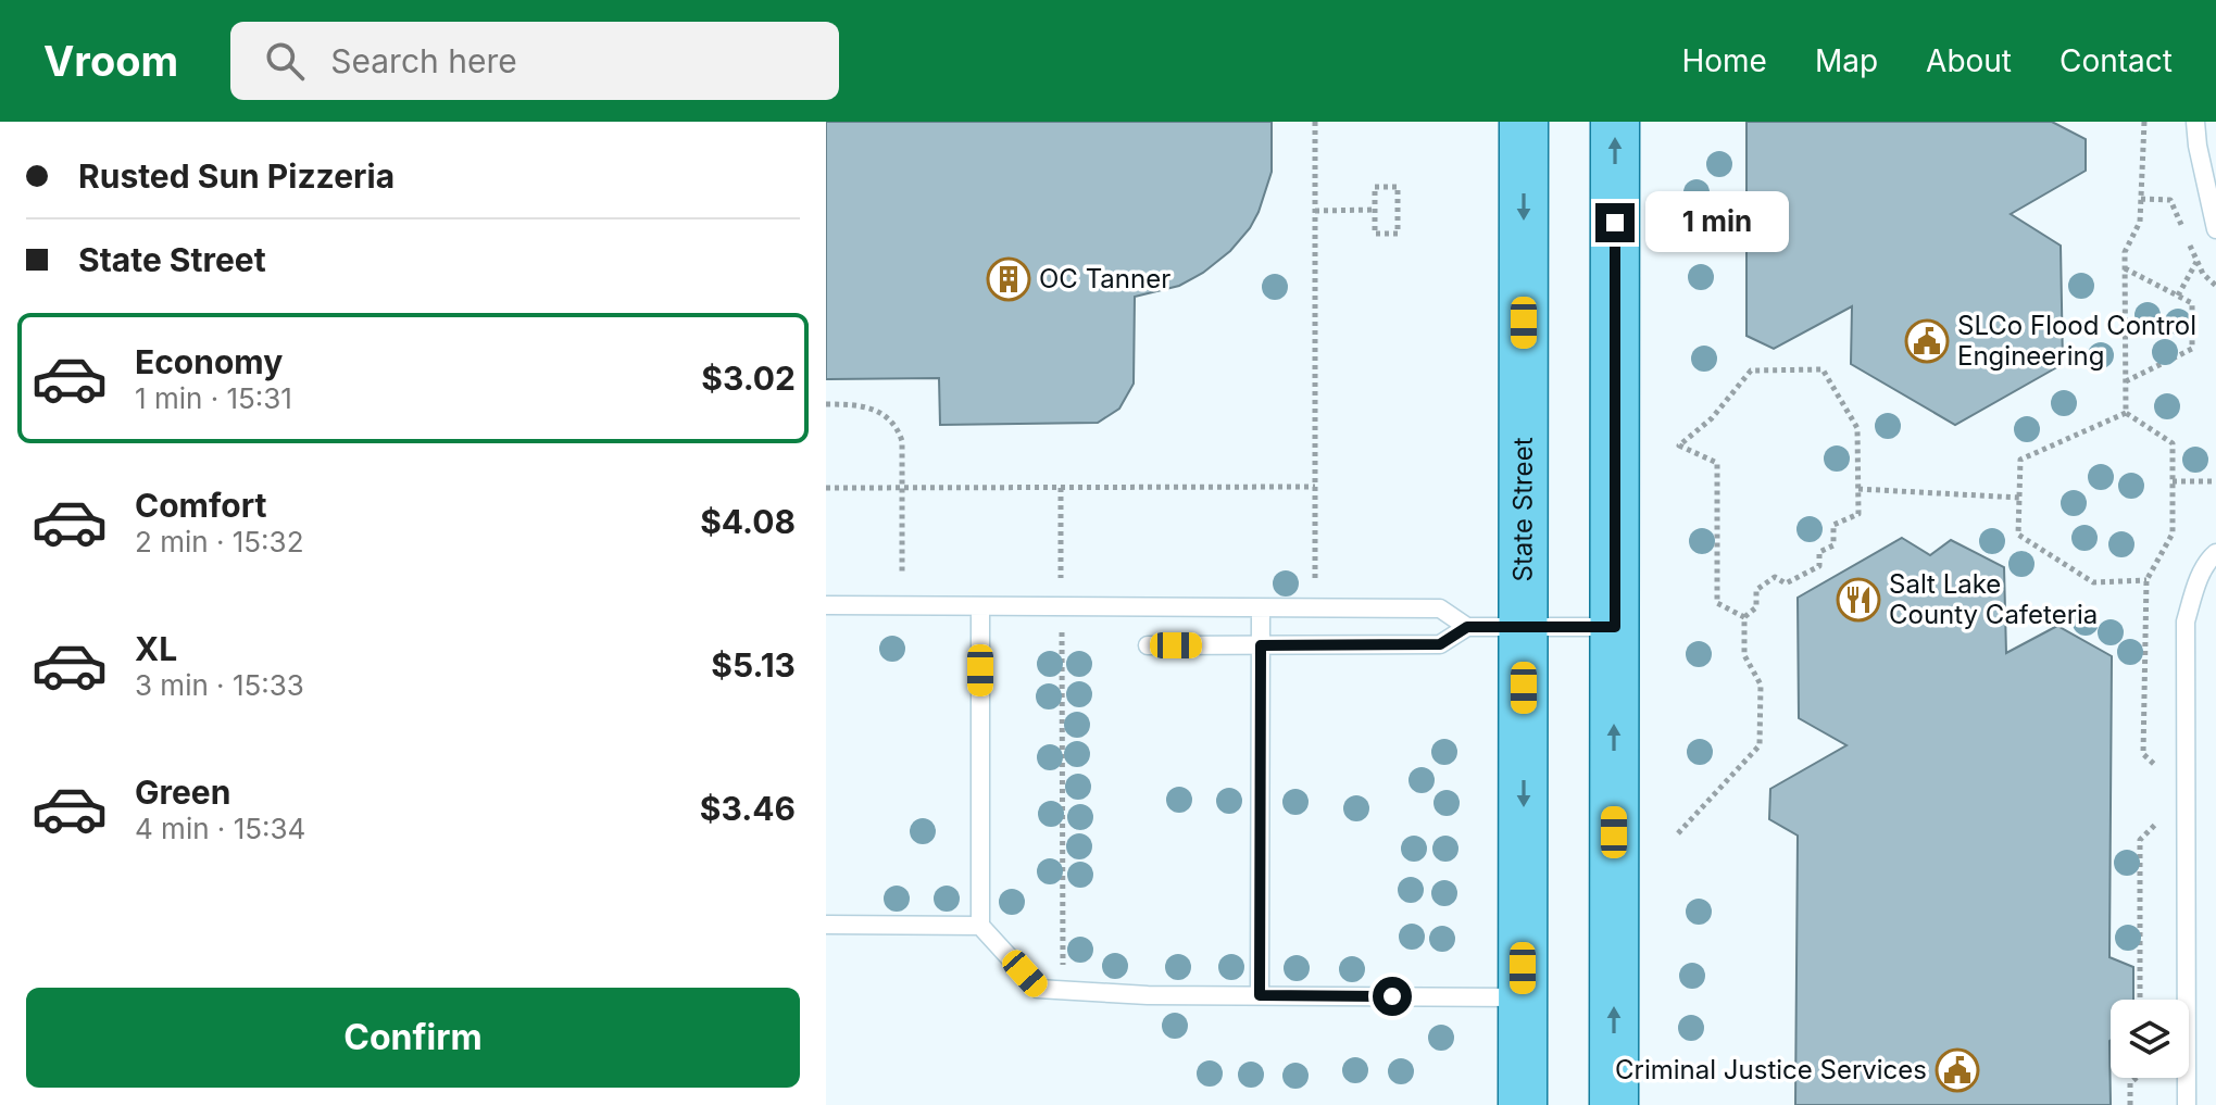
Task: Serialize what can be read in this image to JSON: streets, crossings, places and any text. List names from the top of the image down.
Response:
{
  "streets": {
    "main road": ["State Street"]
  },
  "places": {
    "building": ["OC Tanner"],
    "public building": ["SLCo Flood Control Engineering", "Criminal Justice Services"],
    "restaurant": ["Salt Lake County Cafeteria"]
  },
  "page": {
    "header": "Vroom",
    "search": "Search here",
    "nav": [
      "Home",
      "Map",
      "About",
      "Contact"
    ],
    "banner": ["Rusted Sun Pizzeria", "State Street"],
    "bubble": "1 min",
    "list": [
      {
        "name": "Economy",
        "note": "1 min · 15:31",
        "value": "$3.02"
      },
      {
        "name": "Comfort",
        "note": "2 min · 15:32",
        "value": "$4.08"
      },
      {
        "name": "XL",
        "note": "3 min · 15:33",
        "value": "$5.13"
      },
      {
        "name": "Green",
        "note": "4 min · 15:34",
        "value": "$3.46"
      }
    ],
    "buttons": "Confirm"
  }
}
